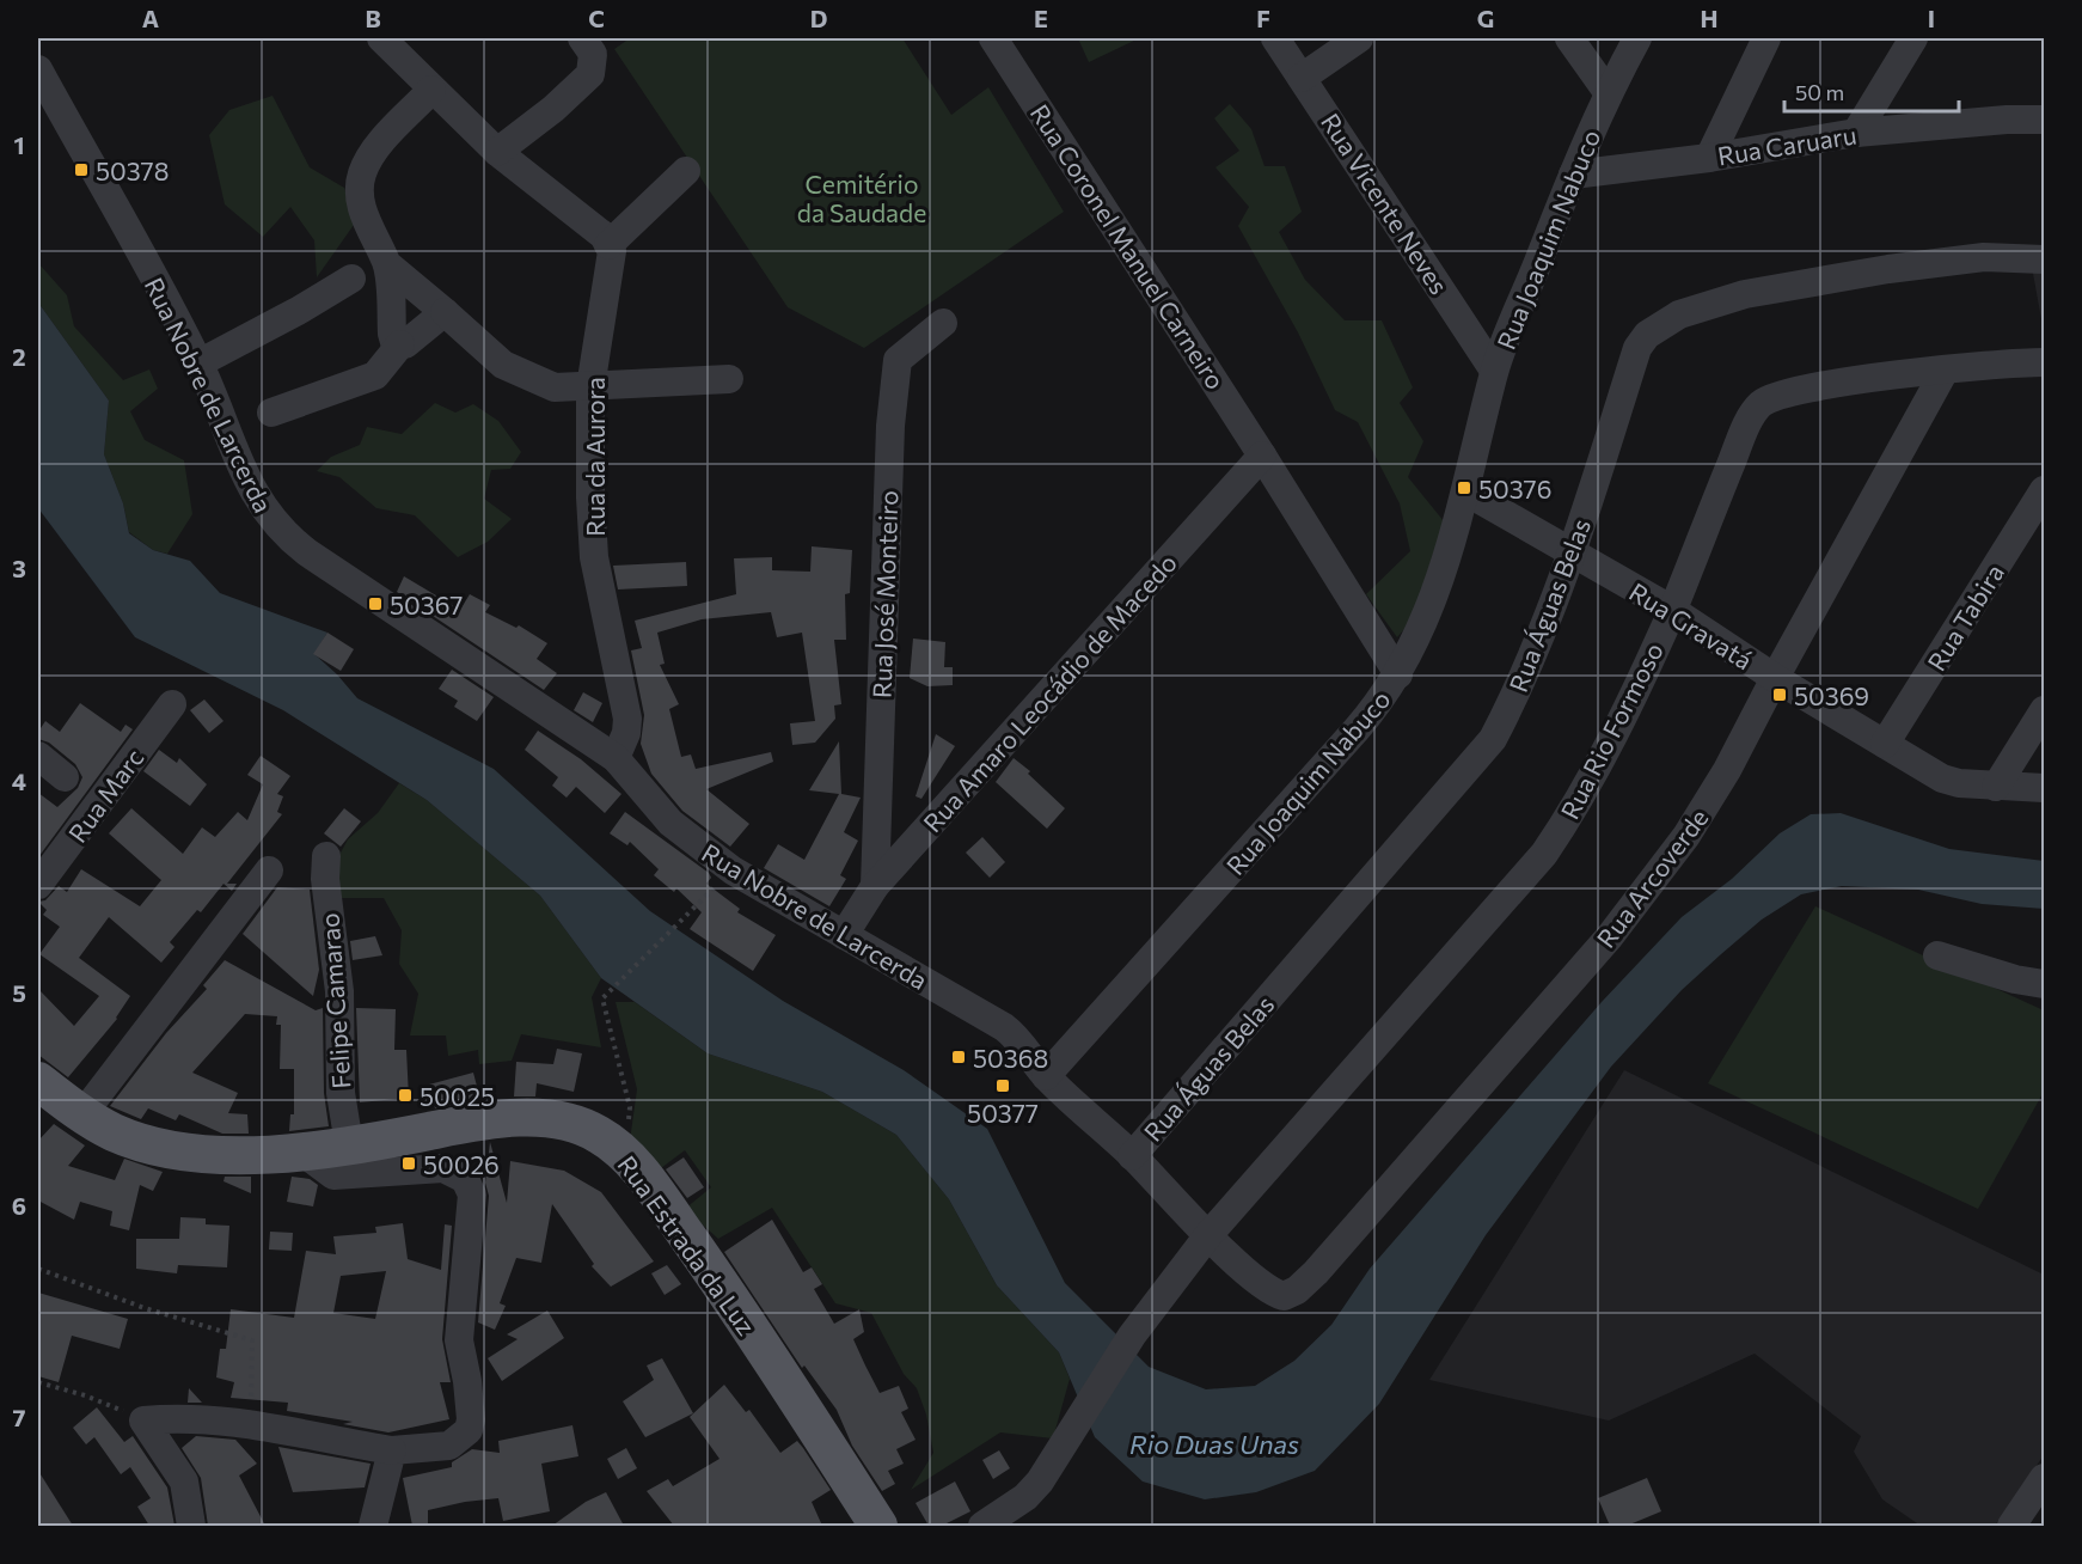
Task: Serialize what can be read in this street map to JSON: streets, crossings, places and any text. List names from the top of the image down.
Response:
{
  "streets": {
    "main road": ["Rua Estrada da Luz"],
    "street": [
      "Rua Caruaru",
      "Rua Vicente Neves",
      "Rua Joaquim Nabuco",
      "Rua Coronel Manuel Carneiro",
      "Rua Nobre de Larcerda",
      "Rua da Aurora",
      "Rua José Monteiro",
      "Rua Águas Belas",
      "Rua Tabira",
      "Rua Gravatá",
      "Rua Amaro Leocádio de Macedo",
      "Rua Rio Formoso",
      "Rua Marc",
      "Rua Arcoverde",
      "Felipe Camarao"
    ]
  },
  "crossings": [
    ["Rua Caruaru", "Rua Joaquim Nabuco"],
    ["Rua Vicente Neves", "Rua Joaquim Nabuco"],
    ["Rua Joaquim Nabuco", "Rua Coronel Manuel Carneiro"],
    ["Rua Joaquim Nabuco", "Rua Nobre de Larcerda"],
    ["Rua Joaquim Nabuco", "Rua Gravatá"],
    ["Rua Coronel Manuel Carneiro", "Rua Amaro Leocádio de Macedo"],
    ["Rua Nobre de Larcerda", "Rua da Aurora"],
    ["Rua Nobre de Larcerda", "Rua Águas Belas"],
    ["Rua Nobre de Larcerda", "Rua Amaro Leocádio de Macedo"],
    ["Rua Nobre de Larcerda", "Rua Rio Formoso"],
    ["Rua Nobre de Larcerda", "Rua Arcoverde"],
    ["Rua José Monteiro", "Rua Amaro Leocádio de Macedo"],
    ["Rua Águas Belas", "Rua Gravatá"],
    ["Rua Tabira", "Rua Gravatá"],
    ["Rua Gravatá", "Rua Rio Formoso"],
    ["Rua Gravatá", "Rua Arcoverde"],
    ["Rua Rio Formoso", "Rua Arcoverde"],
    ["Felipe Camarao", "Rua Estrada da Luz"]
  ],
  "water": ["Rio Duas Unas"],
  "parks": ["Cemitério da Saudade"],
  "places": {
    "transit": [
      "50378",
      "50376",
      "50367",
      "50369",
      "50368",
      "50377",
      "50025",
      "50026"
    ]
  },
  "scale_bar": "50 m",
  "grid": {
    "columns": [
      "A",
      "B",
      "C",
      "D",
      "E",
      "F",
      "G",
      "H",
      "I"
    ],
    "rows": [
      "1",
      "2",
      "3",
      "4",
      "5",
      "6",
      "7"
    ]
  }
}
